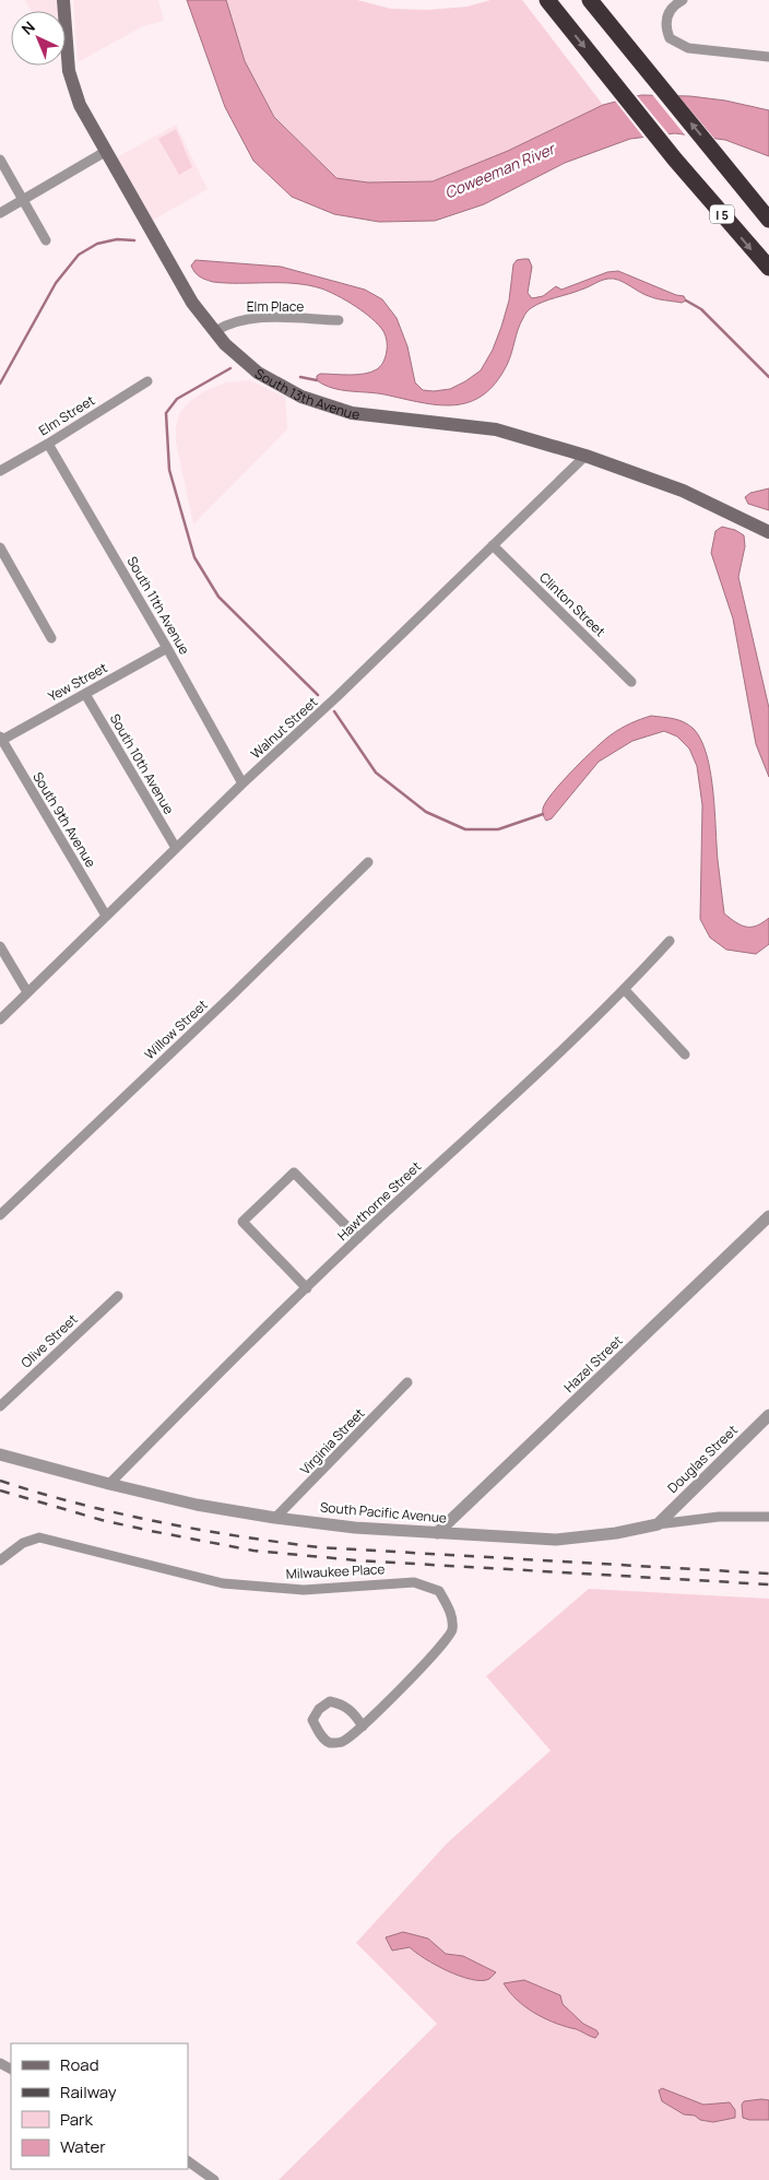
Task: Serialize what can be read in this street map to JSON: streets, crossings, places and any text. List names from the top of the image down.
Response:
{
  "streets": {
    "highway": ["I 5"],
    "main road": ["South 13th Avenue"],
    "street": [
      "Elm Place",
      "Elm Street",
      "Clinton Street",
      "South 11th Avenue",
      "Yew Street",
      "Walnut Street",
      "South 10th Avenue",
      "South 9th Avenue",
      "Willow Street",
      "Hawthorne Street",
      "Olive Street",
      "Hazel Street",
      "Virginia Street",
      "Douglas Street",
      "South Pacific Avenue",
      "Milwaukee Place"
    ]
  },
  "crossings": [
    ["Elm Place", "South 13th Avenue"],
    ["South 13th Avenue", "Walnut Street"],
    ["Elm Street", "South 11th Avenue"],
    ["Clinton Street", "Walnut Street"],
    ["South 11th Avenue", "Yew Street"],
    ["South 11th Avenue", "Walnut Street"],
    ["Yew Street", "South 10th Avenue"],
    ["Yew Street", "South 9th Avenue"],
    ["Walnut Street", "South 10th Avenue"],
    ["Walnut Street", "South 9th Avenue"],
    ["Hawthorne Street", "South Pacific Avenue"],
    ["Hazel Street", "South Pacific Avenue"],
    ["Virginia Street", "South Pacific Avenue"],
    ["Douglas Street", "South Pacific Avenue"]
  ],
  "water": ["Coweeman River"],
  "legend": [
    "Road",
    "Railway",
    "Park",
    "Water"
  ],
  "north": "top left"
}
